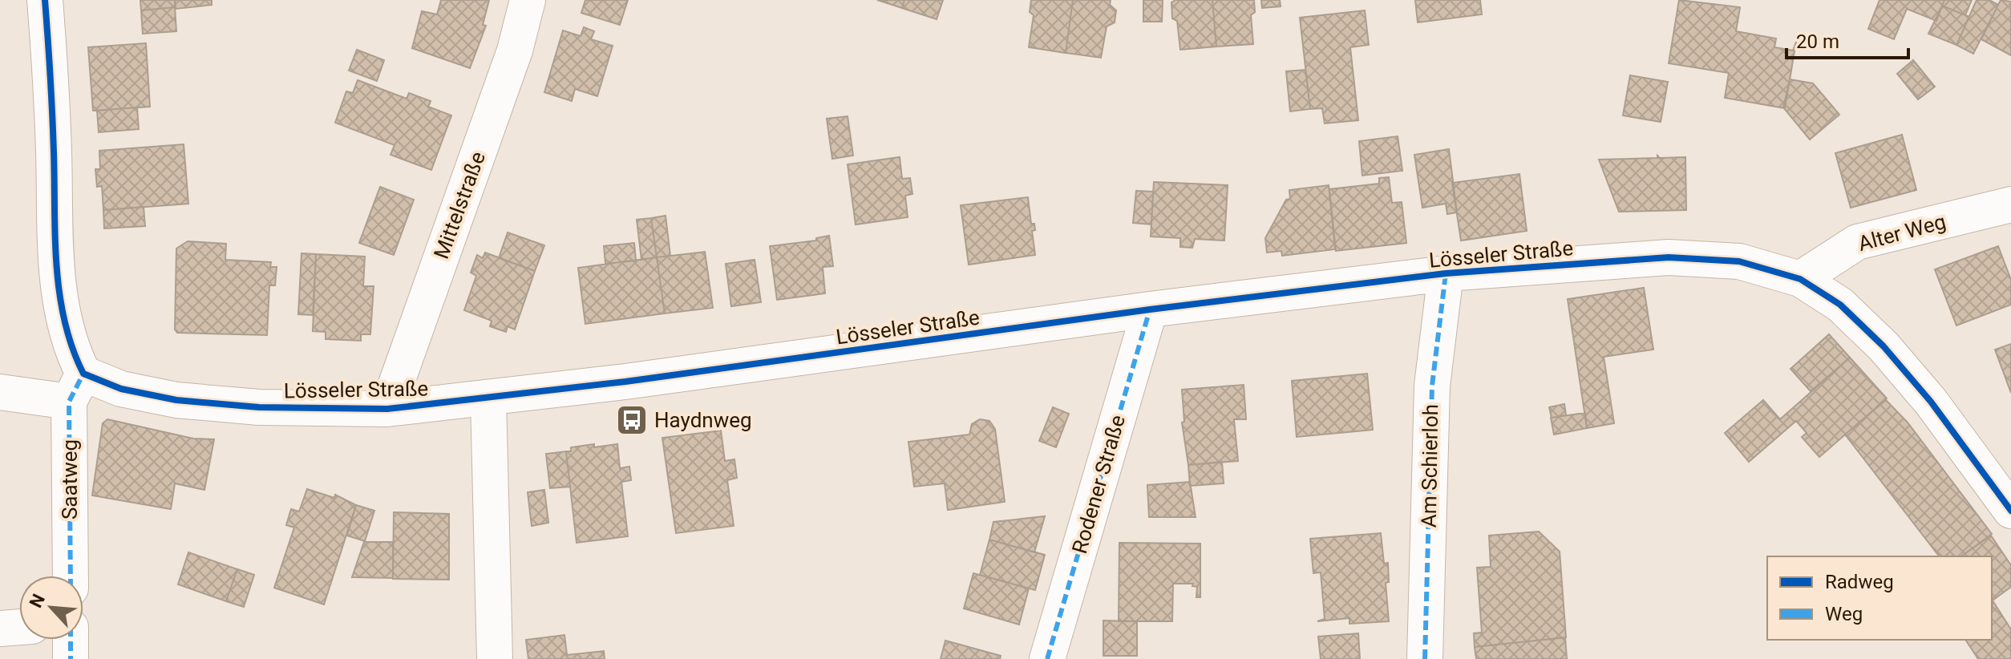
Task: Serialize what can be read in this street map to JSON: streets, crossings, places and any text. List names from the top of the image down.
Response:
{
  "streets": {
    "street": [
      "Mittelstraße",
      "Alter Weg",
      "Lösseler Straße",
      "Am Schierloh",
      "Saatweg",
      "Rodener Straße"
    ]
  },
  "crossings": [
    ["Mittelstraße", "Lösseler Straße"],
    ["Alter Weg", "Lösseler Straße"],
    ["Lösseler Straße", "Am Schierloh"],
    ["Lösseler Straße", "Saatweg"],
    ["Lösseler Straße", "Rodener Straße"]
  ],
  "places": {
    "bus stop": ["Haydnweg"]
  },
  "legend": ["Radweg", "Weg"],
  "scale_bar": "20 m",
  "north": "top left"
}
